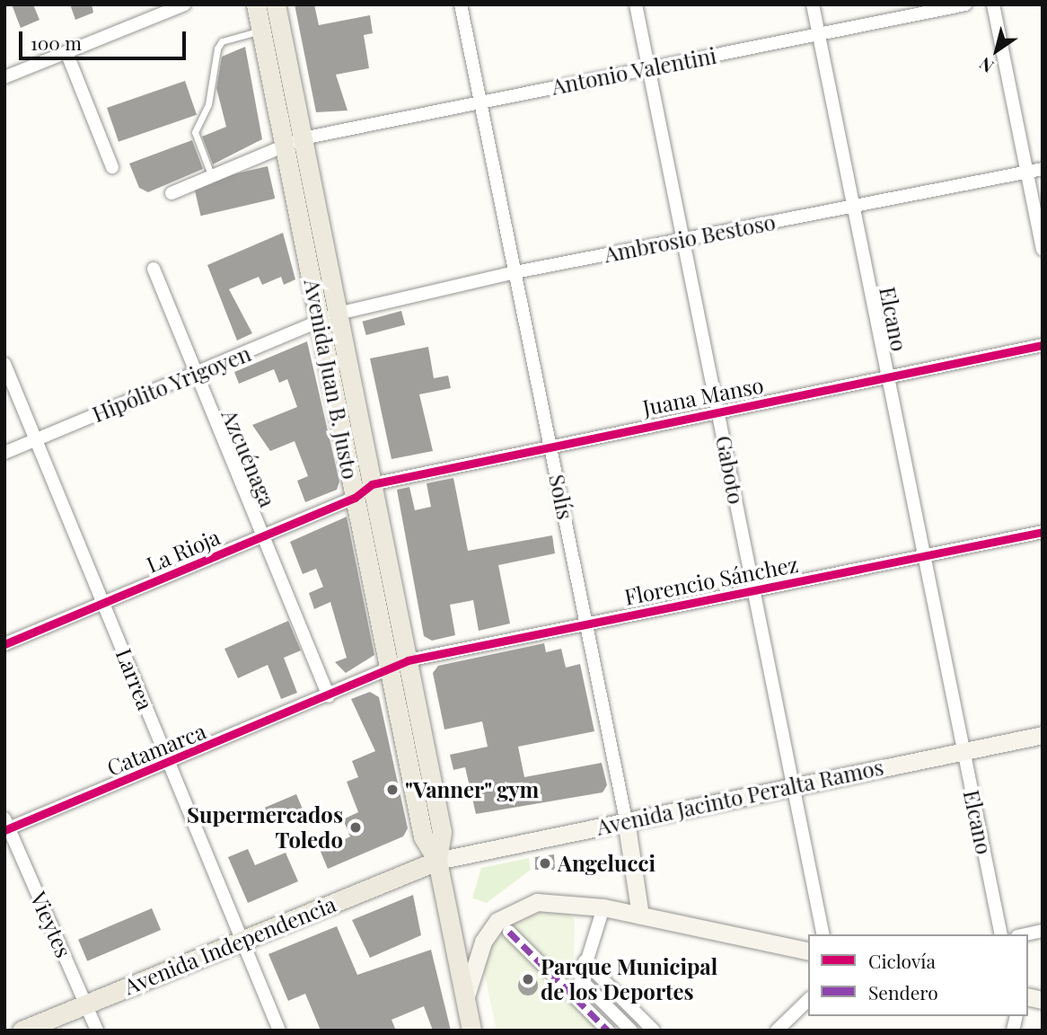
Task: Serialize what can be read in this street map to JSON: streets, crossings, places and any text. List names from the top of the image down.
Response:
{
  "streets": {
    "main road": [
      "Avenida Juan B. Justo",
      "Solís",
      "Avenida Jacinto Peralta Ramos",
      "Avenida Independencia"
    ],
    "street": [
      "Antonio Valentini",
      "Ambrosio Bestoso",
      "Elcano",
      "Hipólito Yrigoyen",
      "Juana Manso",
      "Azcuénaga",
      "Gaboto",
      "La Rioja",
      "Florencio Sánchez",
      "Larrea",
      "Catamarca",
      "Vieytes"
    ]
  },
  "crossings": [
    ["Antonio Valentini", "Elcano"],
    ["Antonio Valentini", "Avenida Juan B. Justo"],
    ["Antonio Valentini", "Gaboto"],
    ["Antonio Valentini", "Solís"],
    ["Ambrosio Bestoso", "Elcano"],
    ["Ambrosio Bestoso", "Avenida Juan B. Justo"],
    ["Ambrosio Bestoso", "Hipólito Yrigoyen"],
    ["Ambrosio Bestoso", "Gaboto"],
    ["Ambrosio Bestoso", "Solís"],
    ["Elcano", "Juana Manso"],
    ["Elcano", "Florencio Sánchez"],
    ["Elcano", "Avenida Jacinto Peralta Ramos"],
    ["Avenida Juan B. Justo", "Hipólito Yrigoyen"],
    ["Avenida Juan B. Justo", "Juana Manso"],
    ["Avenida Juan B. Justo", "La Rioja"],
    ["Avenida Juan B. Justo", "Florencio Sánchez"],
    ["Avenida Juan B. Justo", "Catamarca"],
    ["Avenida Juan B. Justo", "Avenida Jacinto Peralta Ramos"],
    ["Avenida Juan B. Justo", "Avenida Independencia"],
    ["Hipólito Yrigoyen", "Azcuénaga"],
    ["Hipólito Yrigoyen", "Larrea"],
    ["Juana Manso", "Gaboto"],
    ["Juana Manso", "Solís"],
    ["Juana Manso", "La Rioja"],
    ["Azcuénaga", "La Rioja"],
    ["Azcuénaga", "Catamarca"],
    ["Gaboto", "Florencio Sánchez"],
    ["Gaboto", "Avenida Jacinto Peralta Ramos"],
    ["Solís", "Florencio Sánchez"],
    ["Solís", "Avenida Jacinto Peralta Ramos"],
    ["La Rioja", "Larrea"],
    ["Florencio Sánchez", "Catamarca"],
    ["Larrea", "Catamarca"],
    ["Larrea", "Avenida Independencia"],
    ["Catamarca", "Vieytes"],
    ["Avenida Jacinto Peralta Ramos", "Avenida Independencia"],
    ["Vieytes", "Avenida Independencia"]
  ],
  "places": [
    "\"Vanner\" gym",
    "Supermercados Toledo",
    "Angelucci",
    "Parque Municipal de los Deportes"
  ],
  "legend": ["Ciclovía", "Sendero"],
  "scale_bar": "100 m",
  "north": "bottom left"
}
